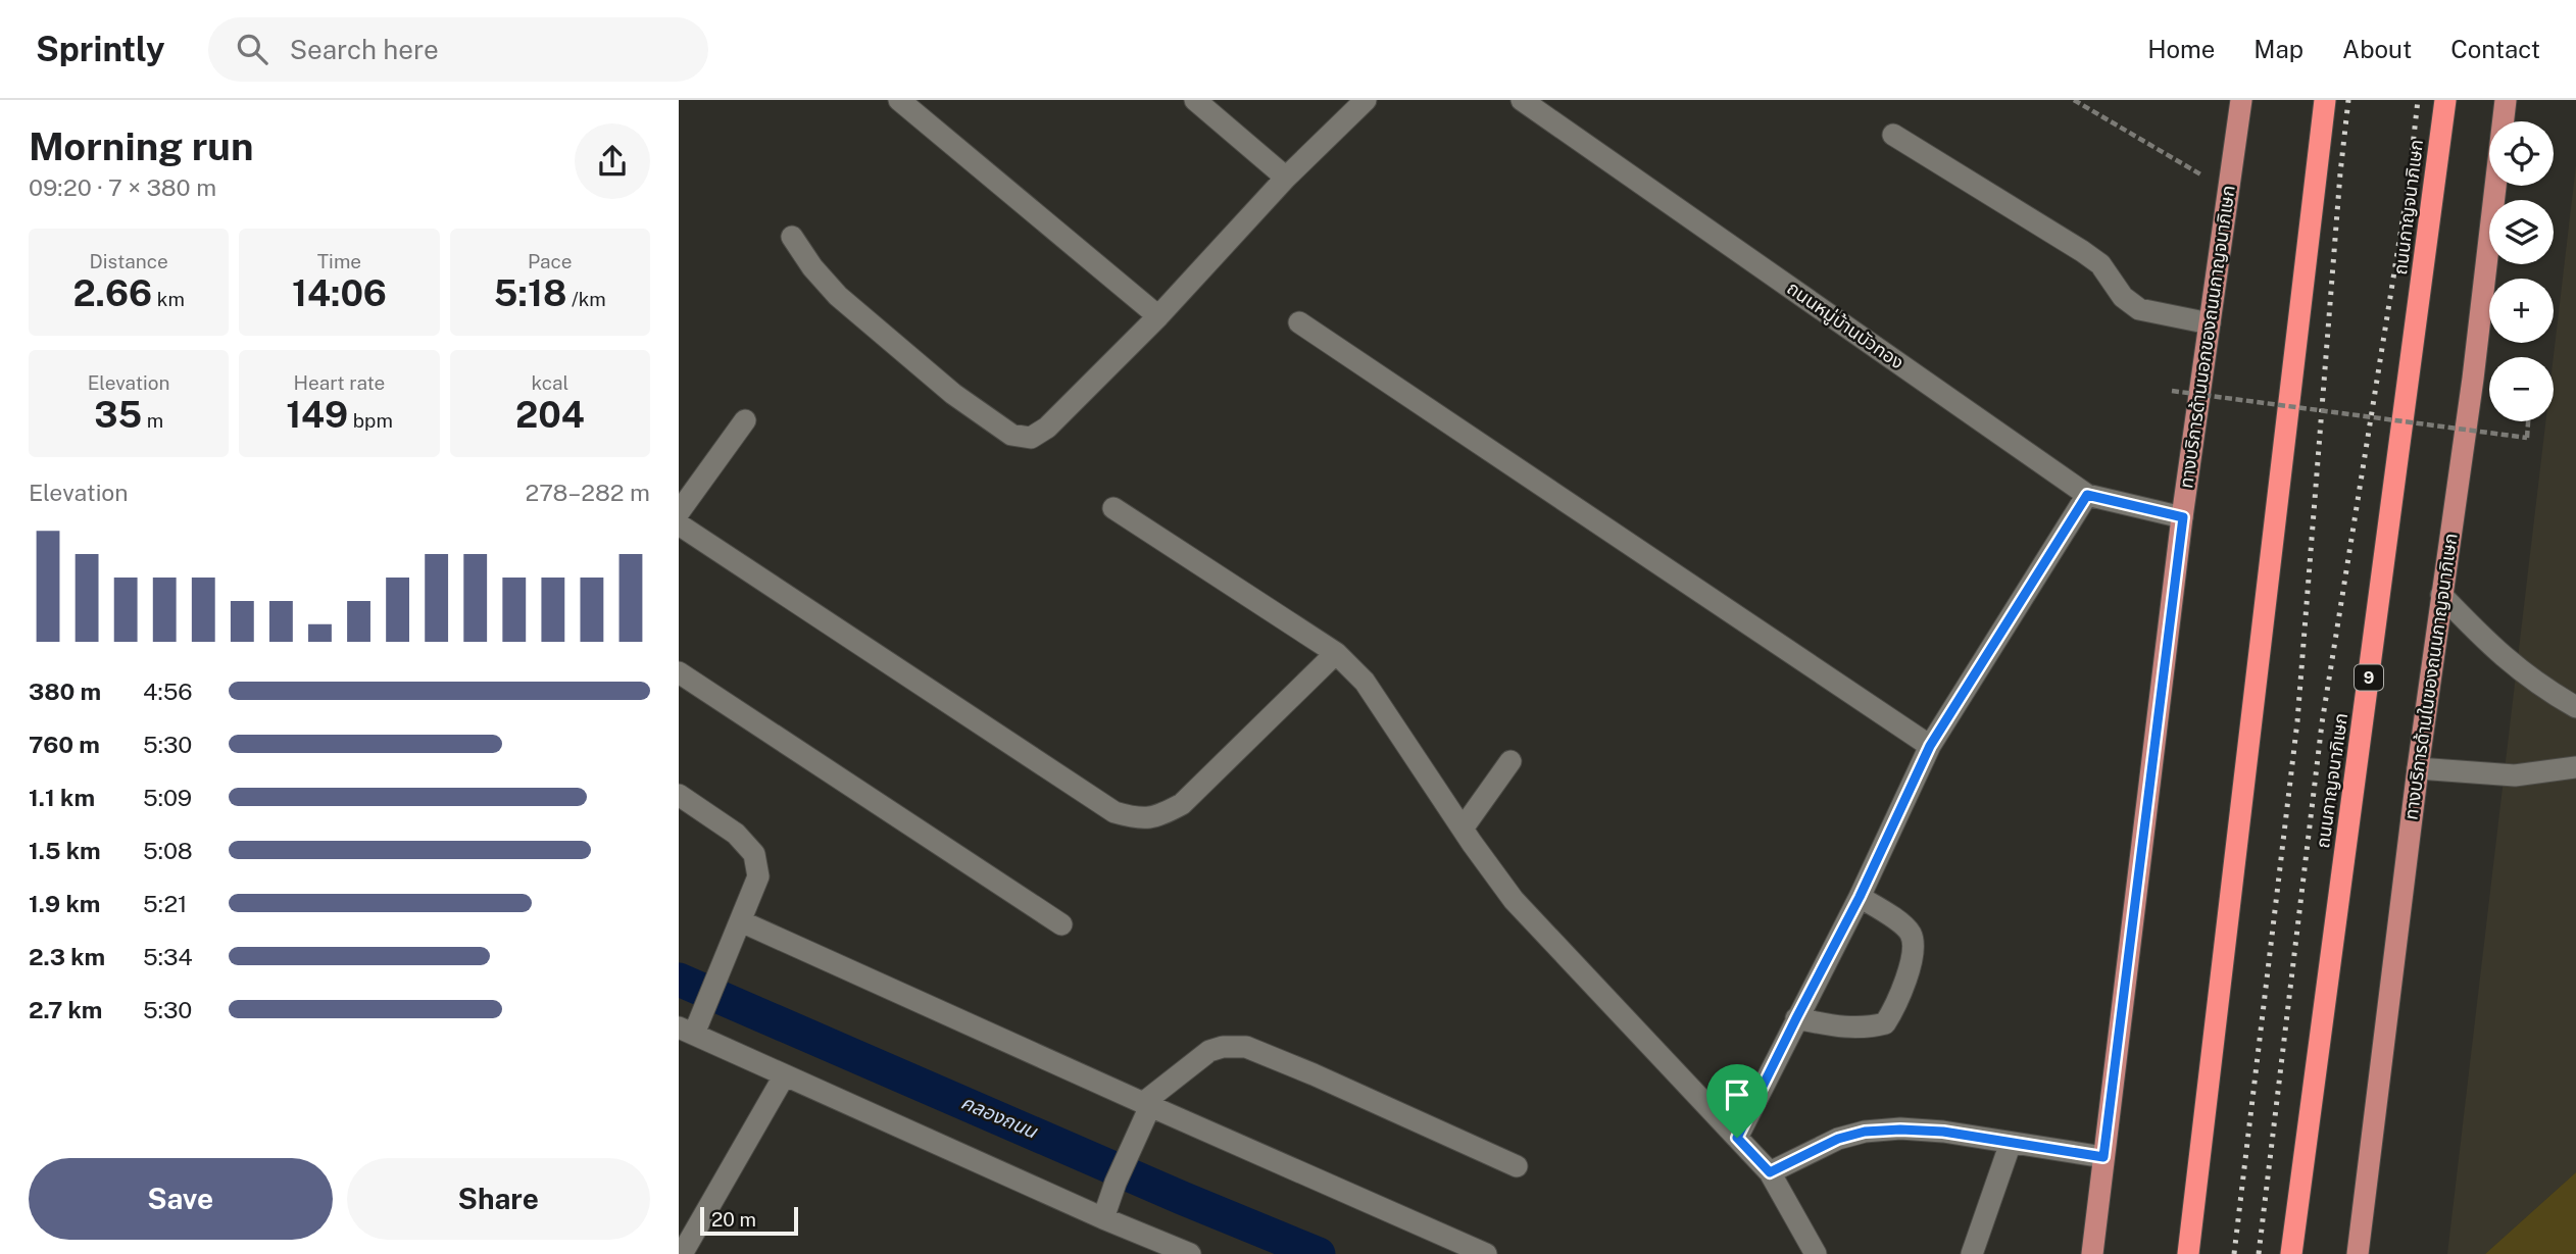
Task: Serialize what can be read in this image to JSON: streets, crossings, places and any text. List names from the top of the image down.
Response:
{
  "streets": {
    "highway": ["ถนนกาญจนาภิเษก", "9"],
    "main road": ["ทางบริการด้านนอกของถนนกาญจนาภิเษก", "ทางบริการด้านในของถนนกาญจนาภิเษก"],
    "street": ["ถนนหมู่บ้านบัวทอง"]
  },
  "crossings": [
    ["ถนนหมู่บ้านบัวทอง", "ทางบริการด้านนอกของถนนกาญจนาภิเษก"]
  ],
  "water": ["คลองถนน"],
  "scale_bar": "20 m",
  "page": {
    "header": "Sprintly",
    "search": "Search here",
    "nav": [
      "Home",
      "Map",
      "About",
      "Contact"
    ],
    "heading": ["Morning run", "09:20 · 7 × 380 m"],
    "map_buttons": ["+", "−"],
    "stats": [
      ["Distance", "2.66 km"],
      ["Time", "14:06"],
      ["Pace", "5:18 /km"],
      ["Elevation", "35 m"],
      ["Heart rate", "149 bpm"],
      ["kcal", "204"]
    ],
    "chart": ["Elevation", "278–282 m"],
    "list": [
      {
        "name": "380 m",
        "note": "4:56"
      },
      {
        "name": "760 m",
        "note": "5:30"
      },
      {
        "name": "1.1 km",
        "note": "5:09"
      },
      {
        "name": "1.5 km",
        "note": "5:08"
      },
      {
        "name": "1.9 km",
        "note": "5:21"
      },
      {
        "name": "2.3 km",
        "note": "5:34"
      },
      {
        "name": "2.7 km",
        "note": "5:30"
      }
    ],
    "buttons": ["Save", "Share"],
    "scale": "20 m"
  }
}
